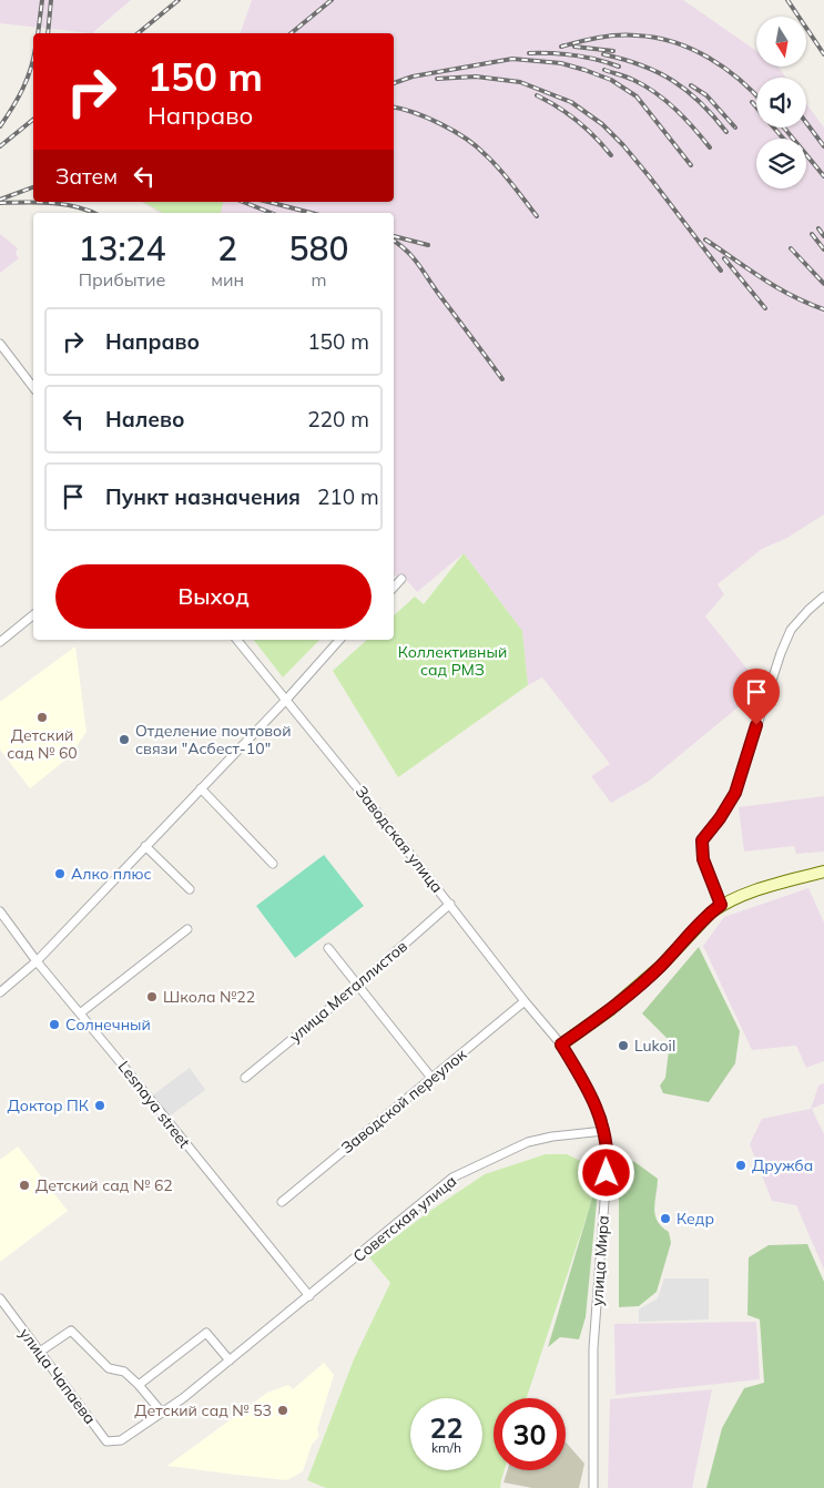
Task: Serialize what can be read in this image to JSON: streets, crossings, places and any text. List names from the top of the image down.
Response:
{
  "streets": {
    "street": [
      "Заводская улица",
      "улица Металлистов",
      "Заводской переулок",
      "Lesnaya street",
      "Советская улица",
      "улица Мира",
      "улица Чапаева"
    ]
  },
  "crossings": [
    ["Заводская улица", "улица Металлистов"],
    ["Заводская улица", "Заводской переулок"],
    ["Заводская улица", "улица Мира"],
    ["Lesnaya street", "Советская улица"],
    ["Советская улица", "улица Мира"],
    ["Советская улица", "улица Чапаева"]
  ],
  "parks": ["Коллективный сад РМЗ"],
  "places": [
    "Детский сад № 60",
    "Отделение почтовой связи \"Асбест-10\"",
    "Алко плюс",
    "Школа №22",
    "Солнечный",
    "Lukoil",
    "Доктор ПК",
    "Дружба",
    "Детский сад № 62",
    "Кедр",
    "Детский сад № 53"
  ],
  "north": "bottom",
  "page": {
    "turn": ["150 m", "Направо"],
    "then": "Затем",
    "eta": [
      "13:24",
      "Прибытие",
      "2",
      "мин",
      "580",
      "m"
    ],
    "list": [
      {
        "name": "Направо",
        "value": "150 m"
      },
      {
        "name": "Налево",
        "value": "220 m"
      },
      {
        "name": "Пункт назначения",
        "value": "210 m"
      }
    ],
    "buttons": "Выход",
    "speed": "22 km/h",
    "limit": "30"
  }
}
